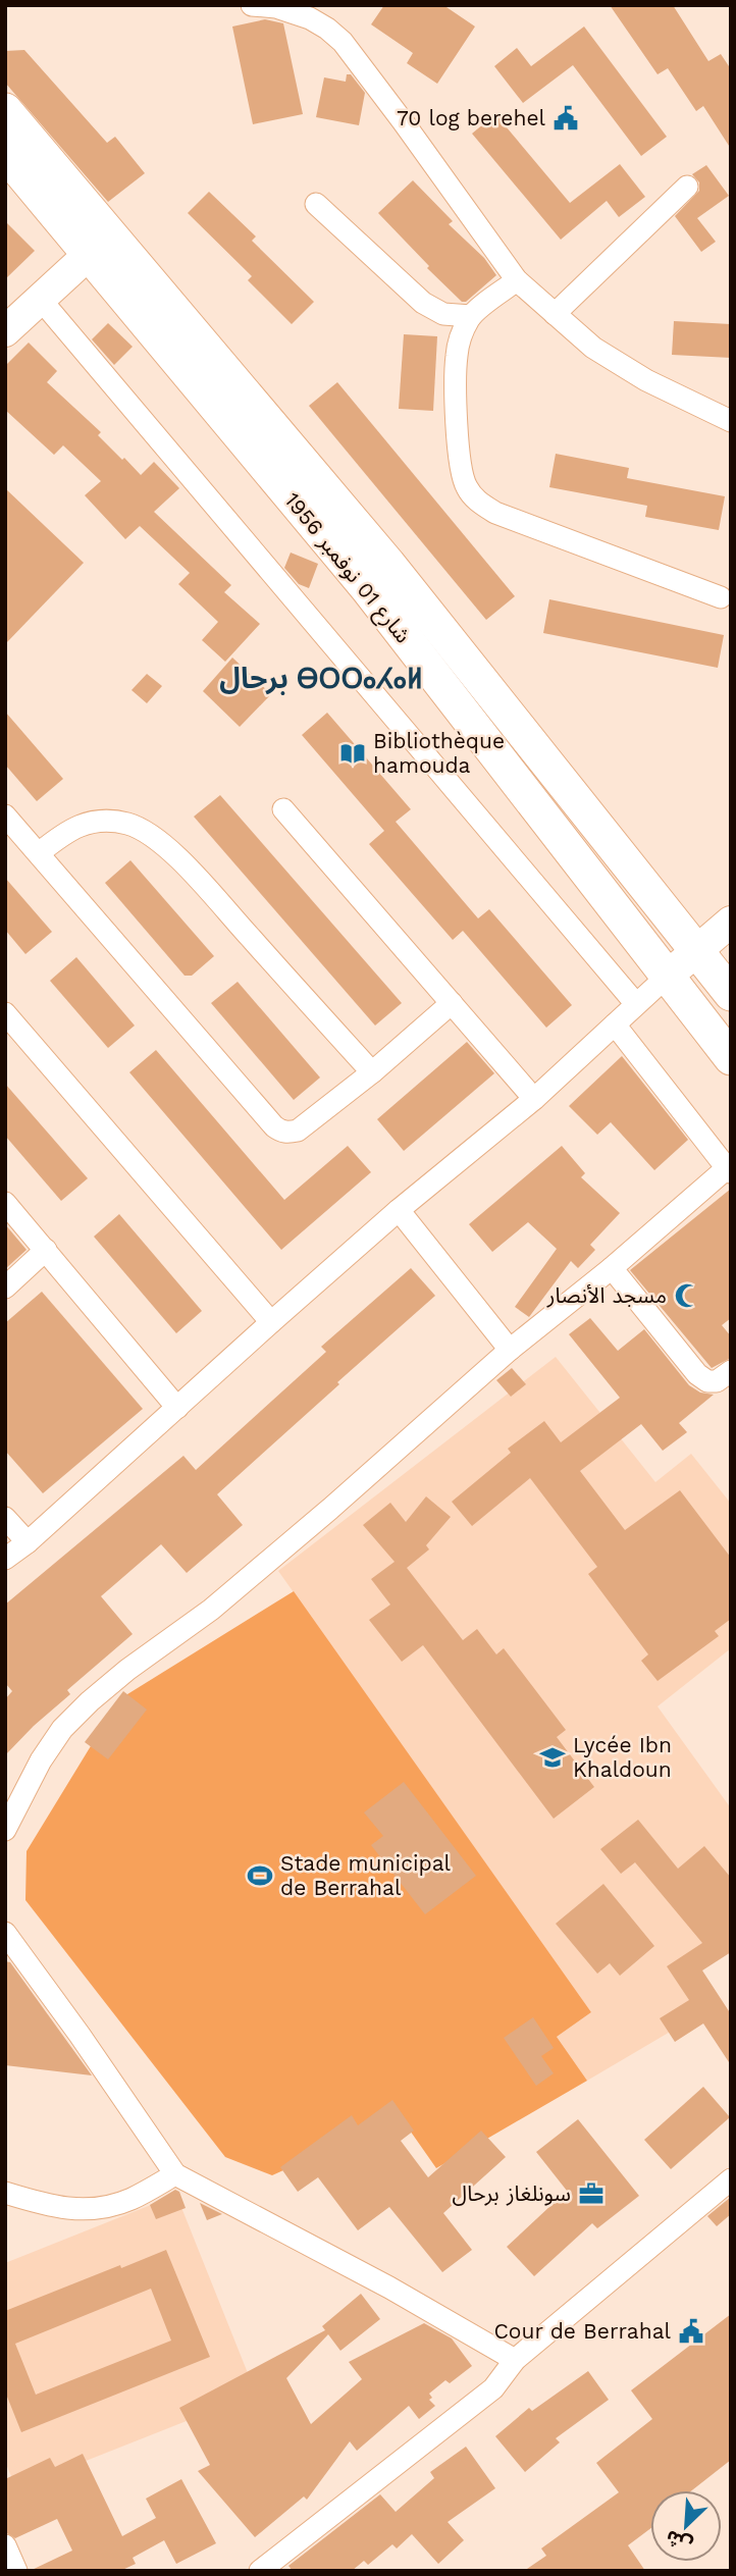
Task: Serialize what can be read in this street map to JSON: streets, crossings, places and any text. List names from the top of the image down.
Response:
{
  "streets": {
    "main road": ["شارع 01 نوفمبر 1956"]
  },
  "districts": ["برحال ⴱⵔⵔⴰⵃⴰⵍ"],
  "places": {
    "public building": ["70 log berehel", "Cour de Berrahal"],
    "library": ["Bibliothèque hamouda"],
    "mosque": ["مسجد الأنصار"],
    "school or university": ["Lycée Ibn Khaldoun"],
    "sports": ["Stade municipal de Berrahal"],
    "office": ["سونلغاز برحال"]
  },
  "north": "bottom left"
}
